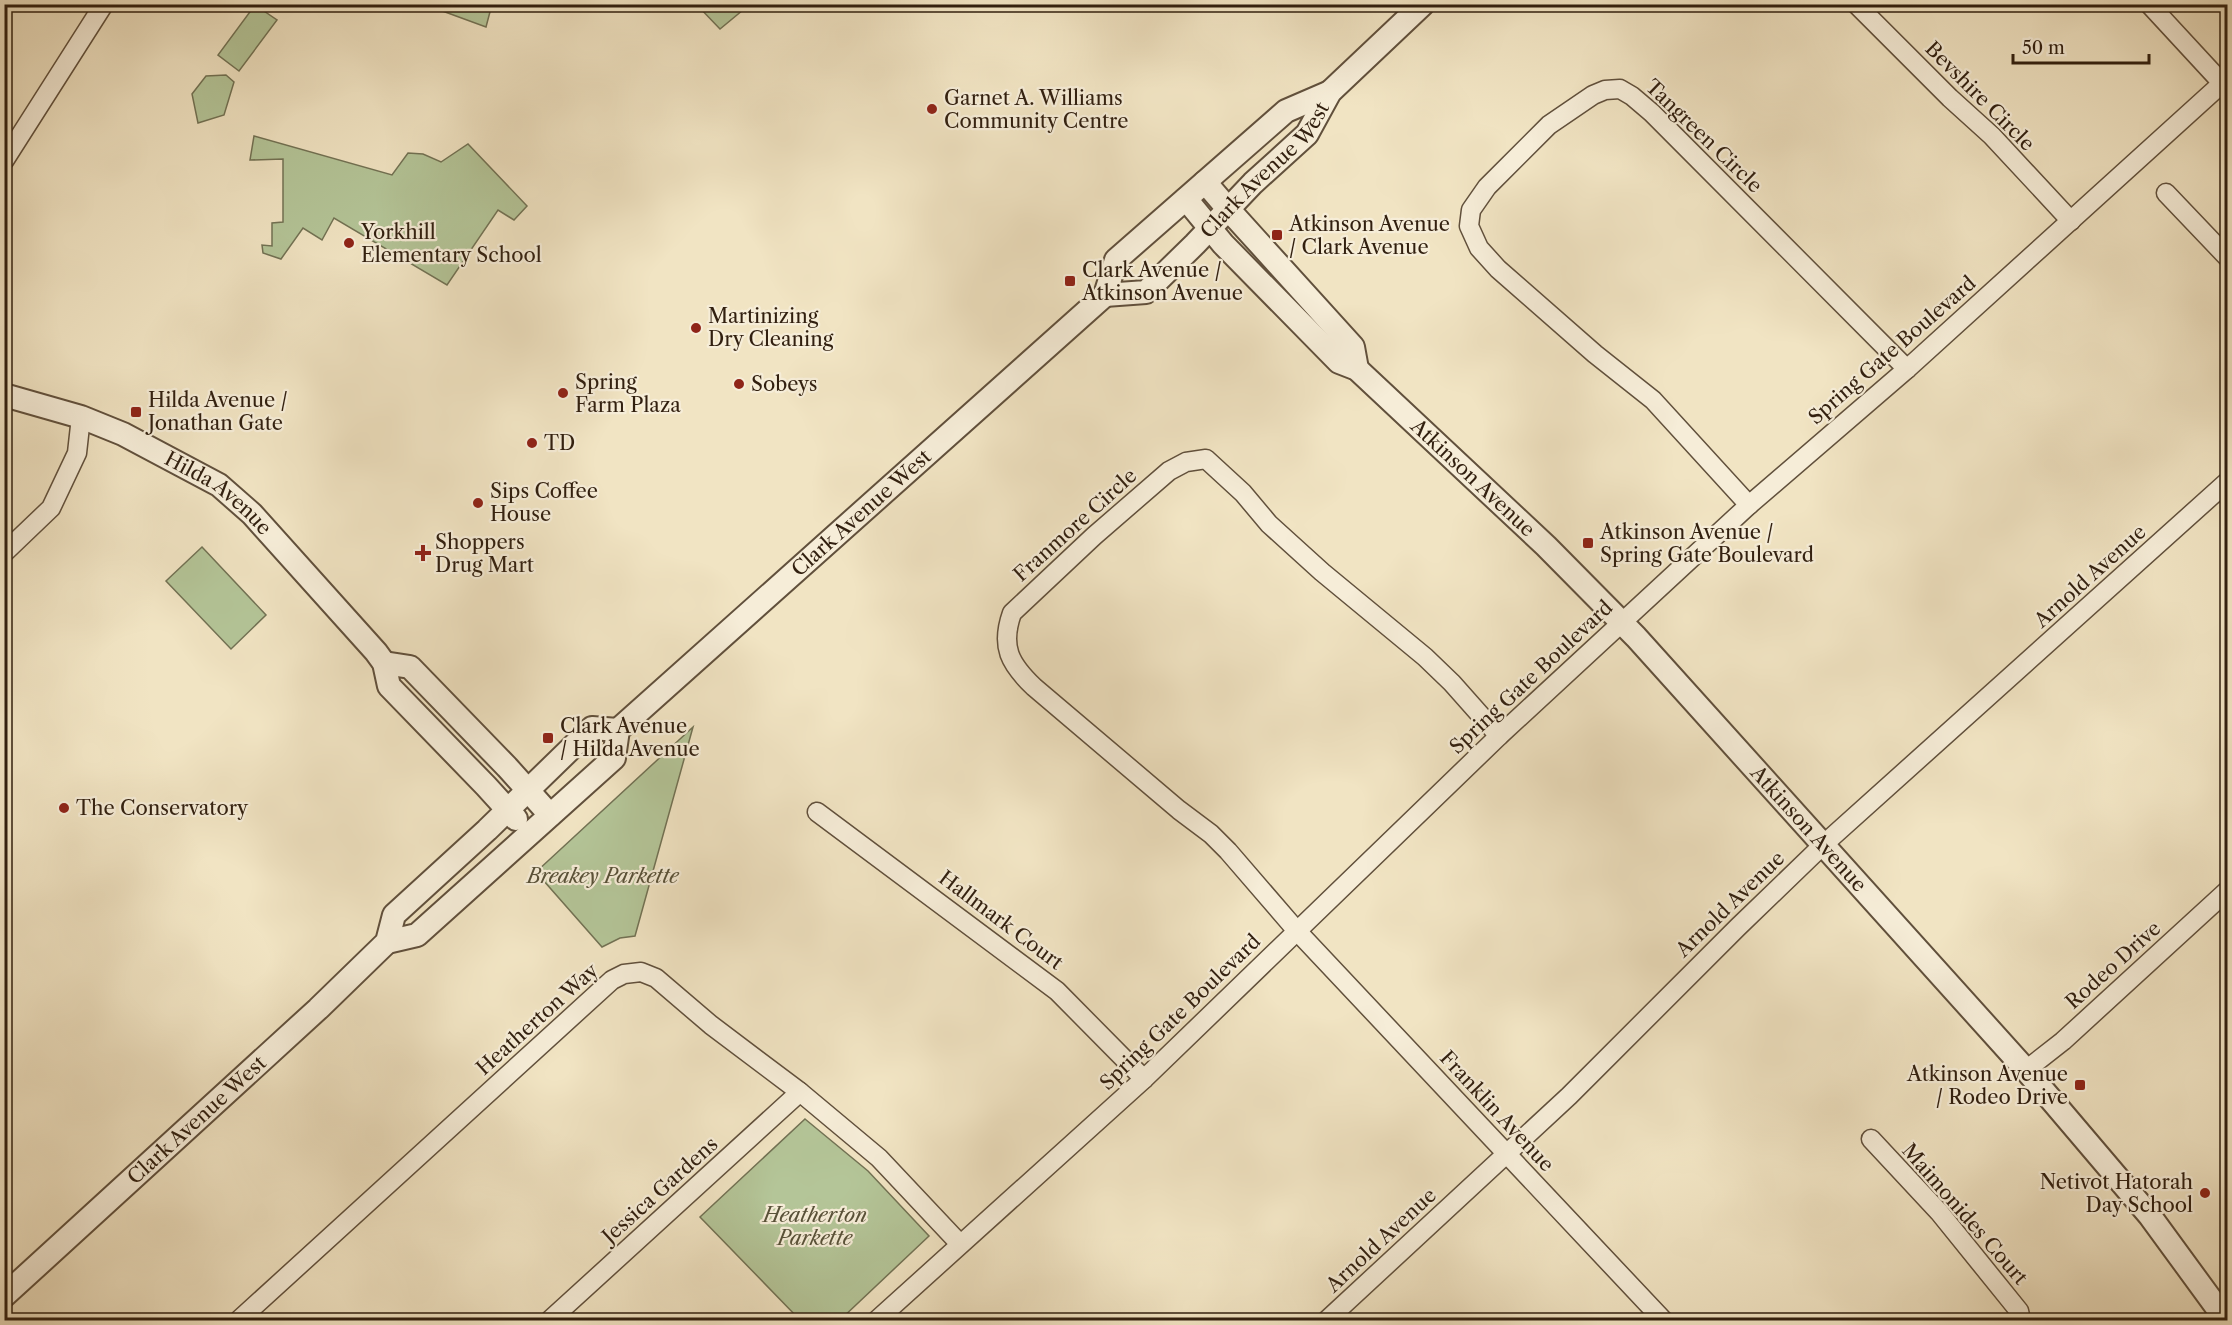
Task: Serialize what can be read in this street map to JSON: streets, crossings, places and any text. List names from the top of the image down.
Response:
{
  "streets": {
    "street": [
      "Bevshire Circle",
      "Tangreen Circle",
      "Clark Avenue West",
      "Spring Gate Boulevard",
      "Atkinson Avenue",
      "Hilda Avenue",
      "Franmore Circle",
      "Arnold Avenue",
      "Hallmark Court",
      "Rodeo Drive",
      "Heatherton Way",
      "Franklin Avenue",
      "Jessica Gardens",
      "Maimonides Court"
    ]
  },
  "crossings": [
    ["Bevshire Circle", "Spring Gate Boulevard"],
    ["Tangreen Circle", "Spring Gate Boulevard"],
    ["Clark Avenue West", "Atkinson Avenue"],
    ["Clark Avenue West", "Hilda Avenue"],
    ["Spring Gate Boulevard", "Atkinson Avenue"],
    ["Spring Gate Boulevard", "Franmore Circle"],
    ["Spring Gate Boulevard", "Hallmark Court"],
    ["Spring Gate Boulevard", "Heatherton Way"],
    ["Spring Gate Boulevard", "Franklin Avenue"],
    ["Atkinson Avenue", "Arnold Avenue"],
    ["Atkinson Avenue", "Rodeo Drive"],
    ["Franmore Circle", "Franklin Avenue"],
    ["Arnold Avenue", "Franklin Avenue"],
    ["Heatherton Way", "Jessica Gardens"]
  ],
  "parks": ["Breakey Parkette", "Heatherton Parkette"],
  "places": {
    "other": [
      "Garnet A. Williams Community Centre",
      "Yorkhill Elementary School",
      "Martinizing Dry Cleaning",
      "Sobeys",
      "Spring Farm Plaza",
      "TD",
      "Sips Coffee House",
      "The Conservatory",
      "Netivot Hatorah Day School"
    ],
    "transit": [
      "Atkinson Avenue / Clark Avenue",
      "Clark Avenue / Atkinson Avenue",
      "Hilda Avenue / Jonathan Gate",
      "Atkinson Avenue / Spring Gate Boulevard",
      "Clark Avenue / Hilda Avenue",
      "Atkinson Avenue / Rodeo Drive"
    ],
    "health": ["Shoppers Drug Mart"]
  },
  "scale_bar": "50 m"
}
